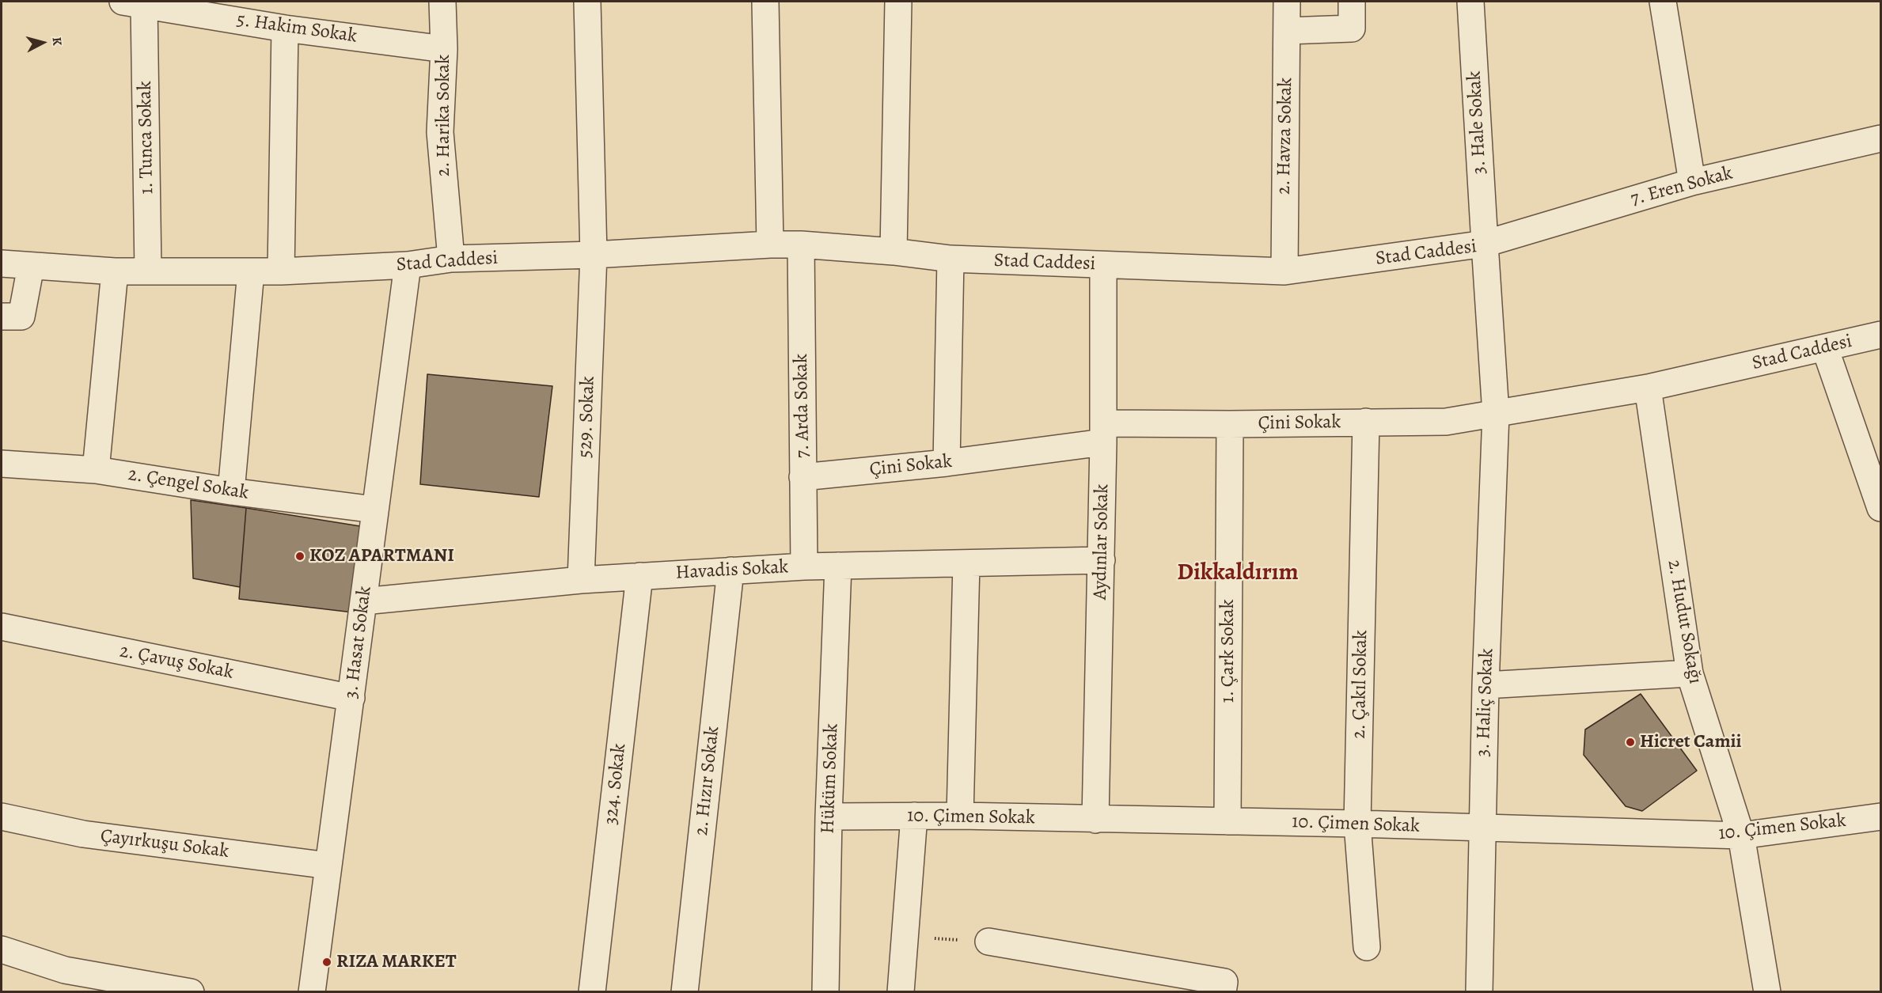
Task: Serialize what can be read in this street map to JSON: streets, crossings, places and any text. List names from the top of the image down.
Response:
{
  "streets": {
    "street": [
      "5. Hakim Sokak",
      "2. Harika Sokak",
      "3. Hale Sokak",
      "2. Havza Sokak",
      "1. Tunca Sokak",
      "7. Eren Sokak",
      "Stad Caddesi",
      "7. Arda Sokak",
      "529. Sokak",
      "Çini Sokak",
      "2. Çengel Sokak",
      "Aydınlar Sokak",
      "Havadis Sokak",
      "2. Hudut Sokağı",
      "3. Hasat Sokak",
      "1. Çark Sokak",
      "2. Çavuş Sokak",
      "2. Çakıl Sokak",
      "3. Haliç Sokak",
      "Hüküm Sokak",
      "2. Hızır Sokak",
      "324. Sokak",
      "10. Çimen Sokak",
      "Çayırkuşu Sokak"
    ]
  },
  "crossings": [
    ["5. Hakim Sokak", "2. Harika Sokak"],
    ["5. Hakim Sokak", "1. Tunca Sokak"],
    ["2. Harika Sokak", "Stad Caddesi"],
    ["3. Hale Sokak", "7. Eren Sokak"],
    ["3. Hale Sokak", "Stad Caddesi"],
    ["2. Havza Sokak", "Stad Caddesi"],
    ["1. Tunca Sokak", "Stad Caddesi"],
    ["7. Eren Sokak", "Stad Caddesi"],
    ["Stad Caddesi", "7. Arda Sokak"],
    ["Stad Caddesi", "529. Sokak"],
    ["Stad Caddesi", "Çini Sokak"],
    ["Stad Caddesi", "Aydınlar Sokak"],
    ["Stad Caddesi", "2. Hudut Sokağı"],
    ["Stad Caddesi", "3. Hasat Sokak"],
    ["Stad Caddesi", "3. Haliç Sokak"],
    ["7. Arda Sokak", "Çini Sokak"],
    ["7. Arda Sokak", "Havadis Sokak"],
    ["529. Sokak", "Havadis Sokak"],
    ["Çini Sokak", "Aydınlar Sokak"],
    ["Çini Sokak", "1. Çark Sokak"],
    ["Çini Sokak", "2. Çakıl Sokak"],
    ["Çini Sokak", "3. Haliç Sokak"],
    ["2. Çengel Sokak", "3. Hasat Sokak"],
    ["Aydınlar Sokak", "Havadis Sokak"],
    ["Aydınlar Sokak", "10. Çimen Sokak"],
    ["Havadis Sokak", "3. Hasat Sokak"],
    ["Havadis Sokak", "Hüküm Sokak"],
    ["Havadis Sokak", "2. Hızır Sokak"],
    ["Havadis Sokak", "324. Sokak"],
    ["2. Hudut Sokağı", "10. Çimen Sokak"],
    ["3. Hasat Sokak", "2. Çavuş Sokak"],
    ["3. Hasat Sokak", "Çayırkuşu Sokak"],
    ["1. Çark Sokak", "10. Çimen Sokak"],
    ["2. Çakıl Sokak", "10. Çimen Sokak"],
    ["3. Haliç Sokak", "10. Çimen Sokak"],
    ["Hüküm Sokak", "10. Çimen Sokak"]
  ],
  "districts": ["Dikkaldırım"],
  "places": ["KOZ APARTMANI", "Hicret Camii", "RIZA MARKET"],
  "north": "right"
}
